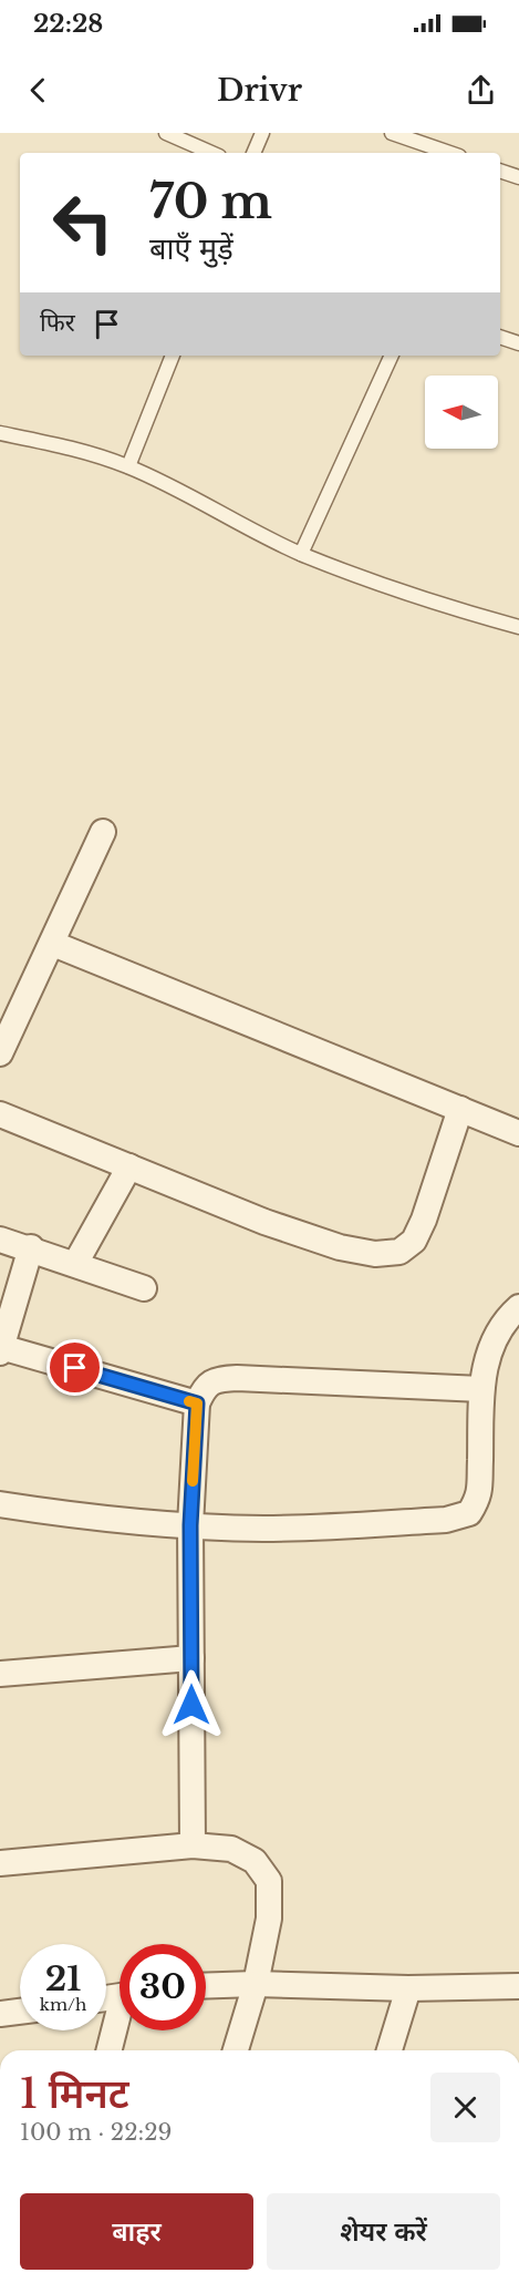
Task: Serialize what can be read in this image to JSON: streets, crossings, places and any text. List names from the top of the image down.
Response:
{
  "north": "left",
  "page": {
    "status": "22:28",
    "header": "Drivr",
    "turn": ["70 m", "बाएँ मुड़ें"],
    "then": "फिर",
    "speed": "21 km/h",
    "limit": "30",
    "heading": ["1 मिनट", "100 m · 22:29"],
    "buttons": ["बाहर", "शेयर करें"]
  }
}
